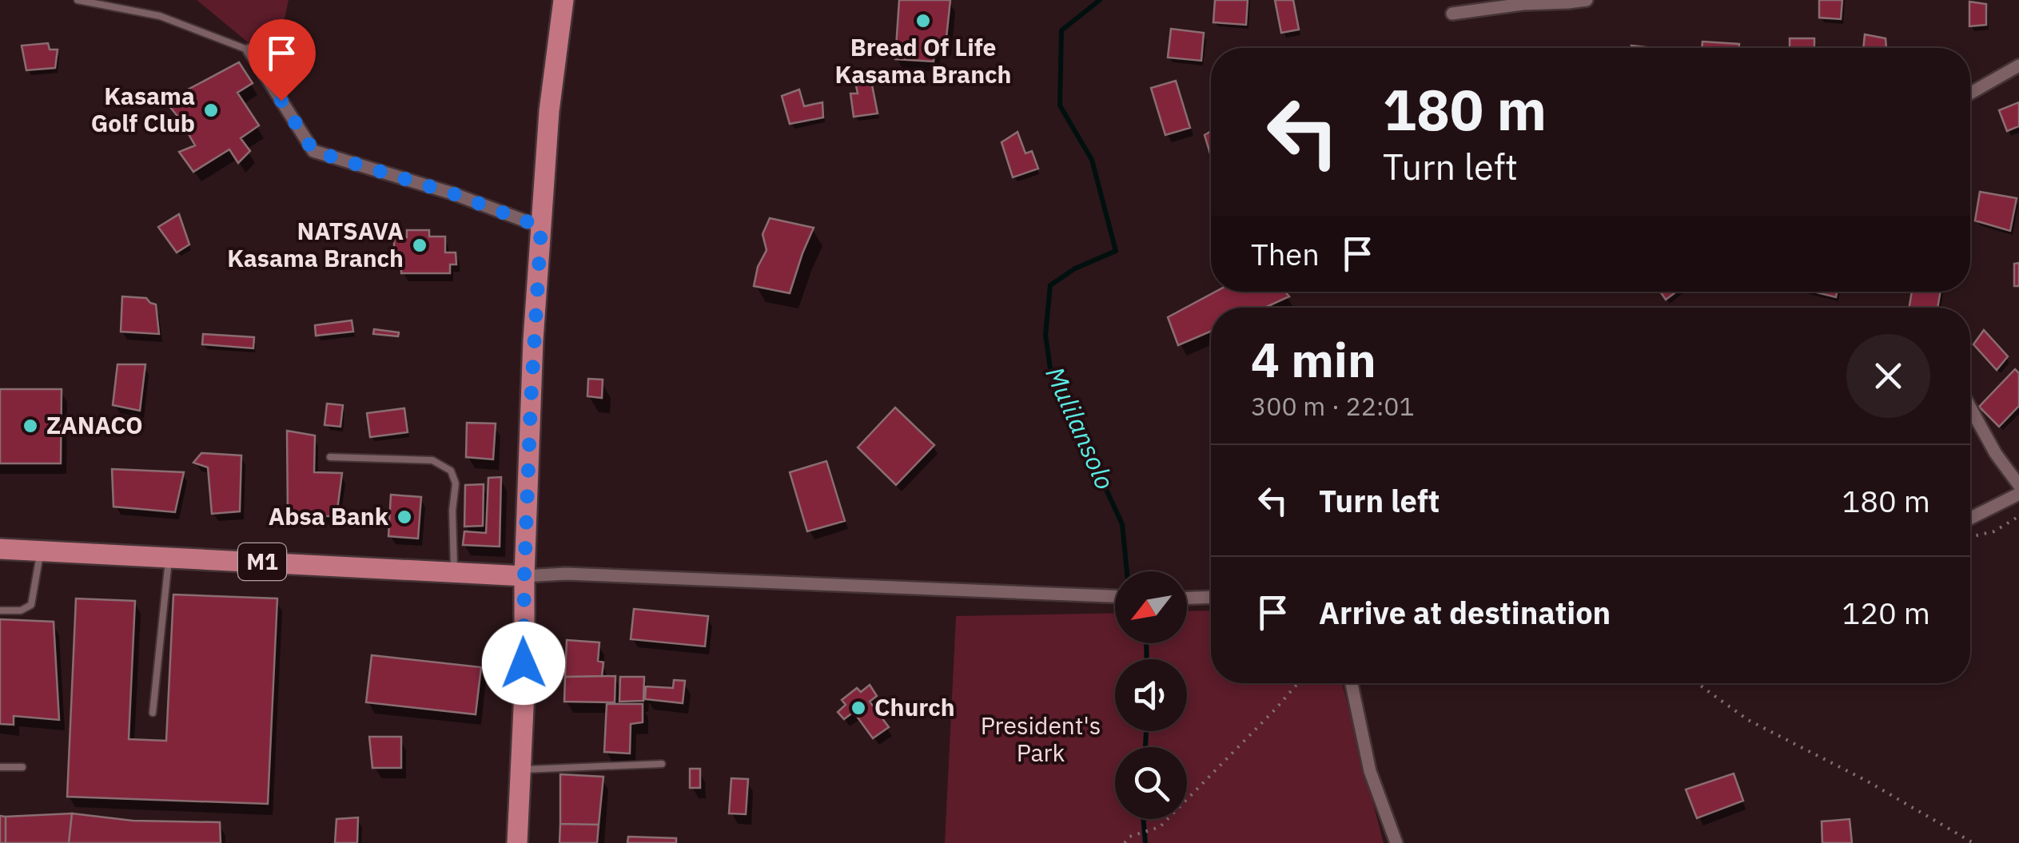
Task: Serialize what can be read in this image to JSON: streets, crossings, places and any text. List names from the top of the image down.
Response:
{
  "streets": {
    "main road": ["M1"]
  },
  "water": ["Mulilansolo"],
  "parks": ["President's Park"],
  "places": [
    "Bread Of Life Kasama Branch",
    "Kasama Golf Club",
    "NATSAVA Kasama Branch",
    "ZANACO",
    "Absa Bank",
    "Church"
  ],
  "north": "bottom left",
  "page": {
    "turn": ["180 m", "Turn left"],
    "then": "Then",
    "heading": ["4 min", "300 m · 22:01"],
    "list": [
      {
        "name": "Turn left",
        "value": "180 m"
      },
      {
        "name": "Arrive at destination",
        "value": "120 m"
      }
    ]
  }
}
